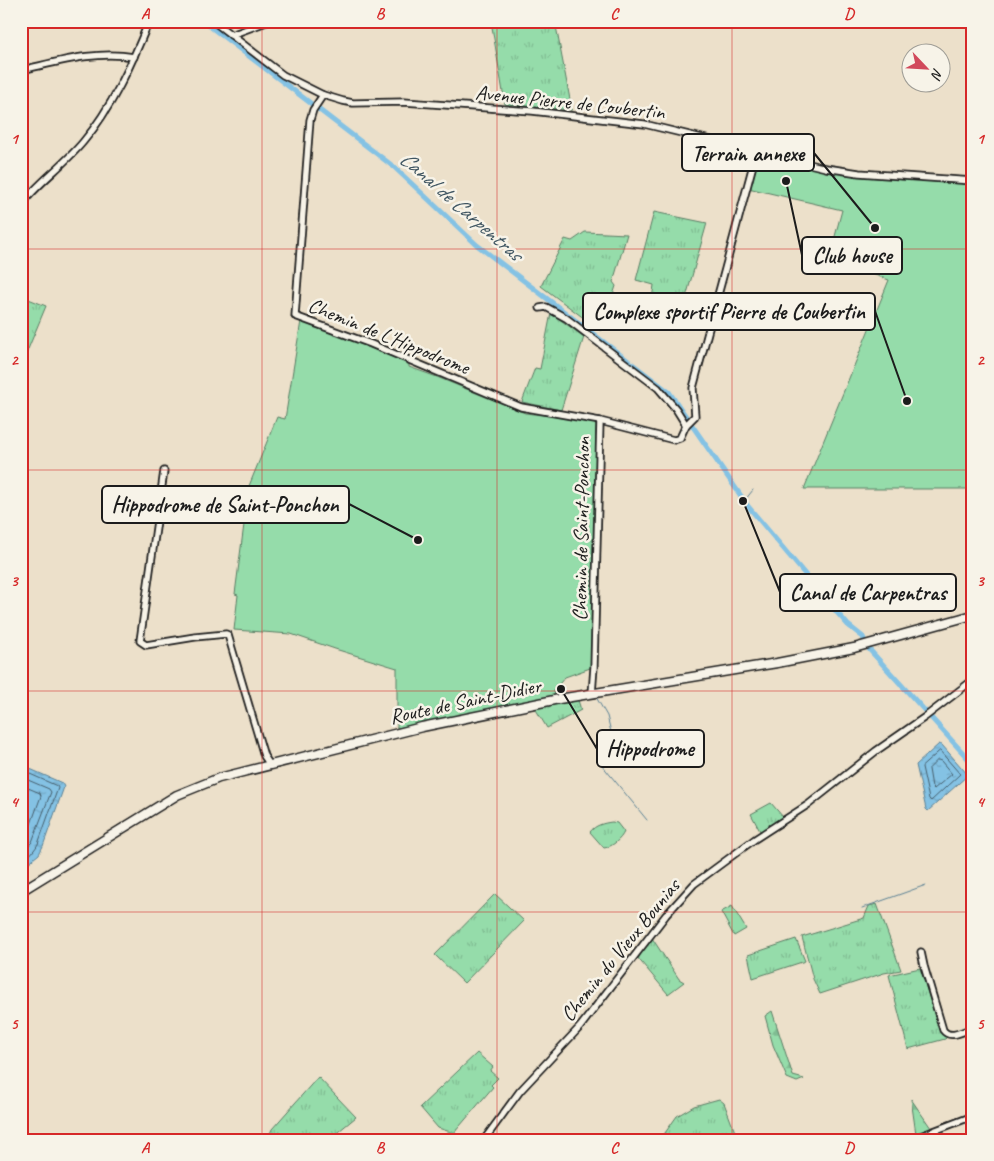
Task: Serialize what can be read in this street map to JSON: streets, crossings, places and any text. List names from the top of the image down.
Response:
{
  "streets": {
    "main road": ["Route de Saint-Didier"],
    "street": [
      "Avenue Pierre de Coubertin",
      "Chemin de L'Hippodrome",
      "Chemin de Saint-Ponchon",
      "Chemin du Vieux Bounias"
    ]
  },
  "crossings": [
    ["Avenue Pierre de Coubertin", "Chemin de L'Hippodrome"],
    ["Avenue Pierre de Coubertin", "Chemin de Saint-Ponchon"],
    ["Chemin de L'Hippodrome", "Chemin de Saint-Ponchon"],
    ["Chemin de Saint-Ponchon", "Route de Saint-Didier"]
  ],
  "water": ["Canal de Carpentras"],
  "places": [
    "Club house",
    "Terrain annexe",
    "Complexe sportif Pierre de Coubertin",
    "Canal de Carpentras",
    "Hippodrome de Saint-Ponchon",
    "Hippodrome"
  ],
  "north": "bottom right",
  "grid": {
    "columns": [
      "A",
      "B",
      "C",
      "D"
    ],
    "rows": [
      "1",
      "2",
      "3",
      "4",
      "5"
    ]
  }
}
